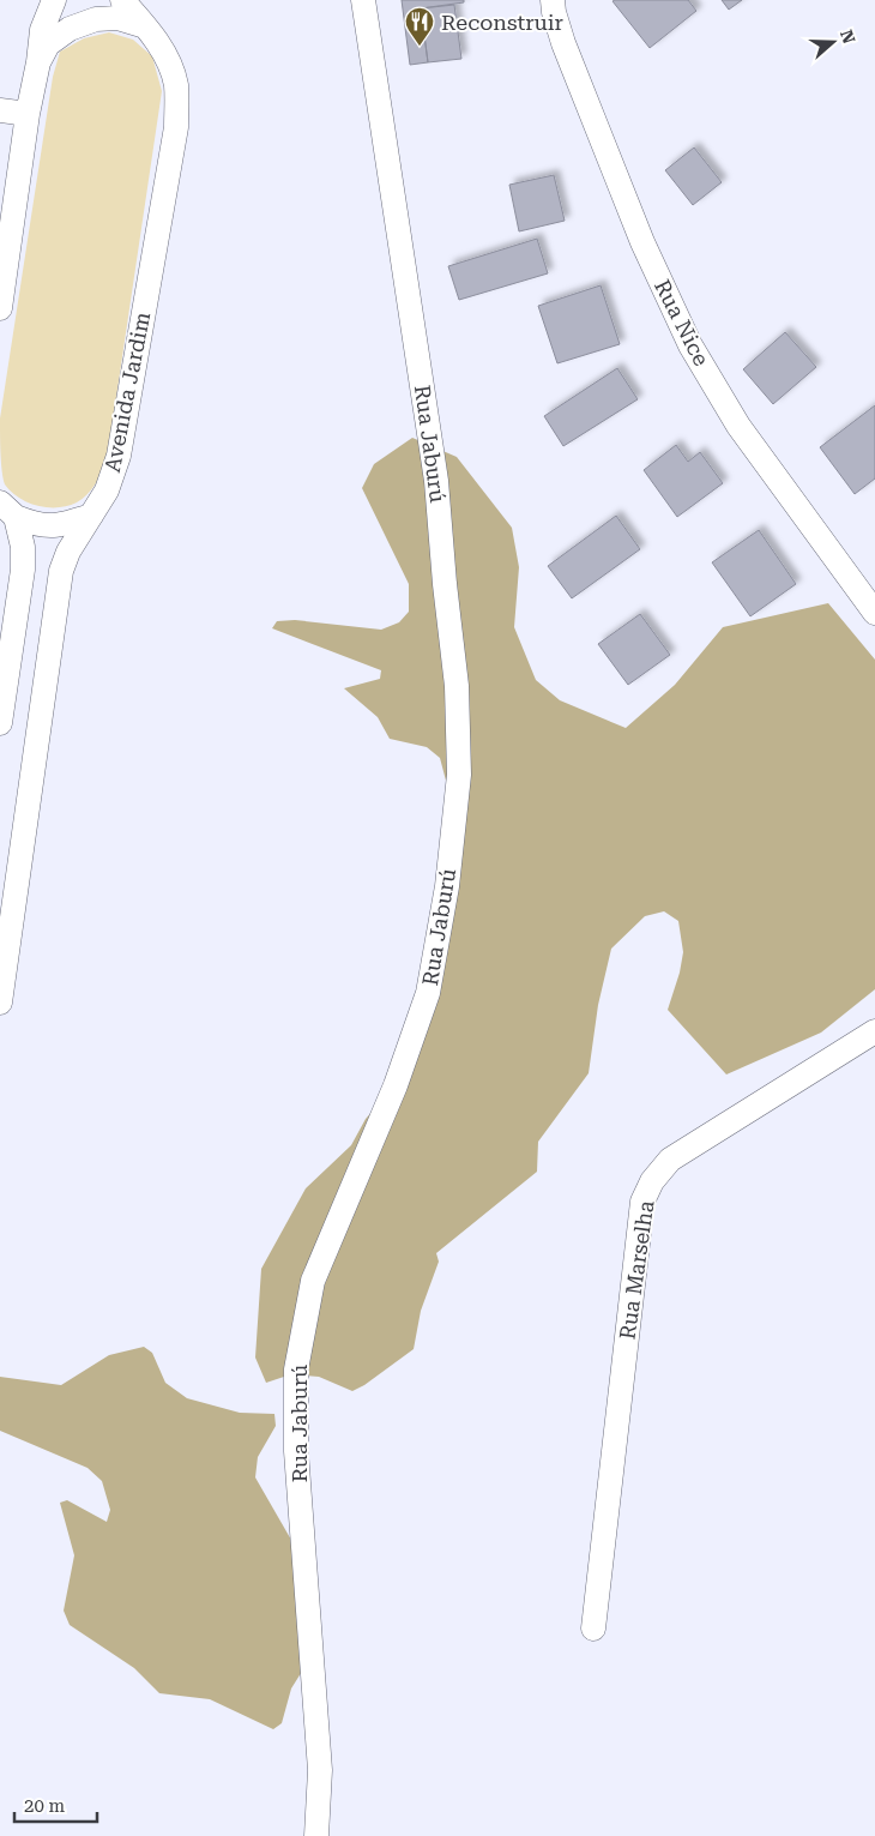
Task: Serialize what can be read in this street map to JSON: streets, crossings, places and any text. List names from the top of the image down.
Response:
{
  "streets": {
    "street": [
      "Rua Nice",
      "Avenida Jardim",
      "Rua Jaburú",
      "Rua Marselha"
    ]
  },
  "places": {
    "restaurant": ["Reconstruir"]
  },
  "scale_bar": "20 m",
  "north": "right"
}
